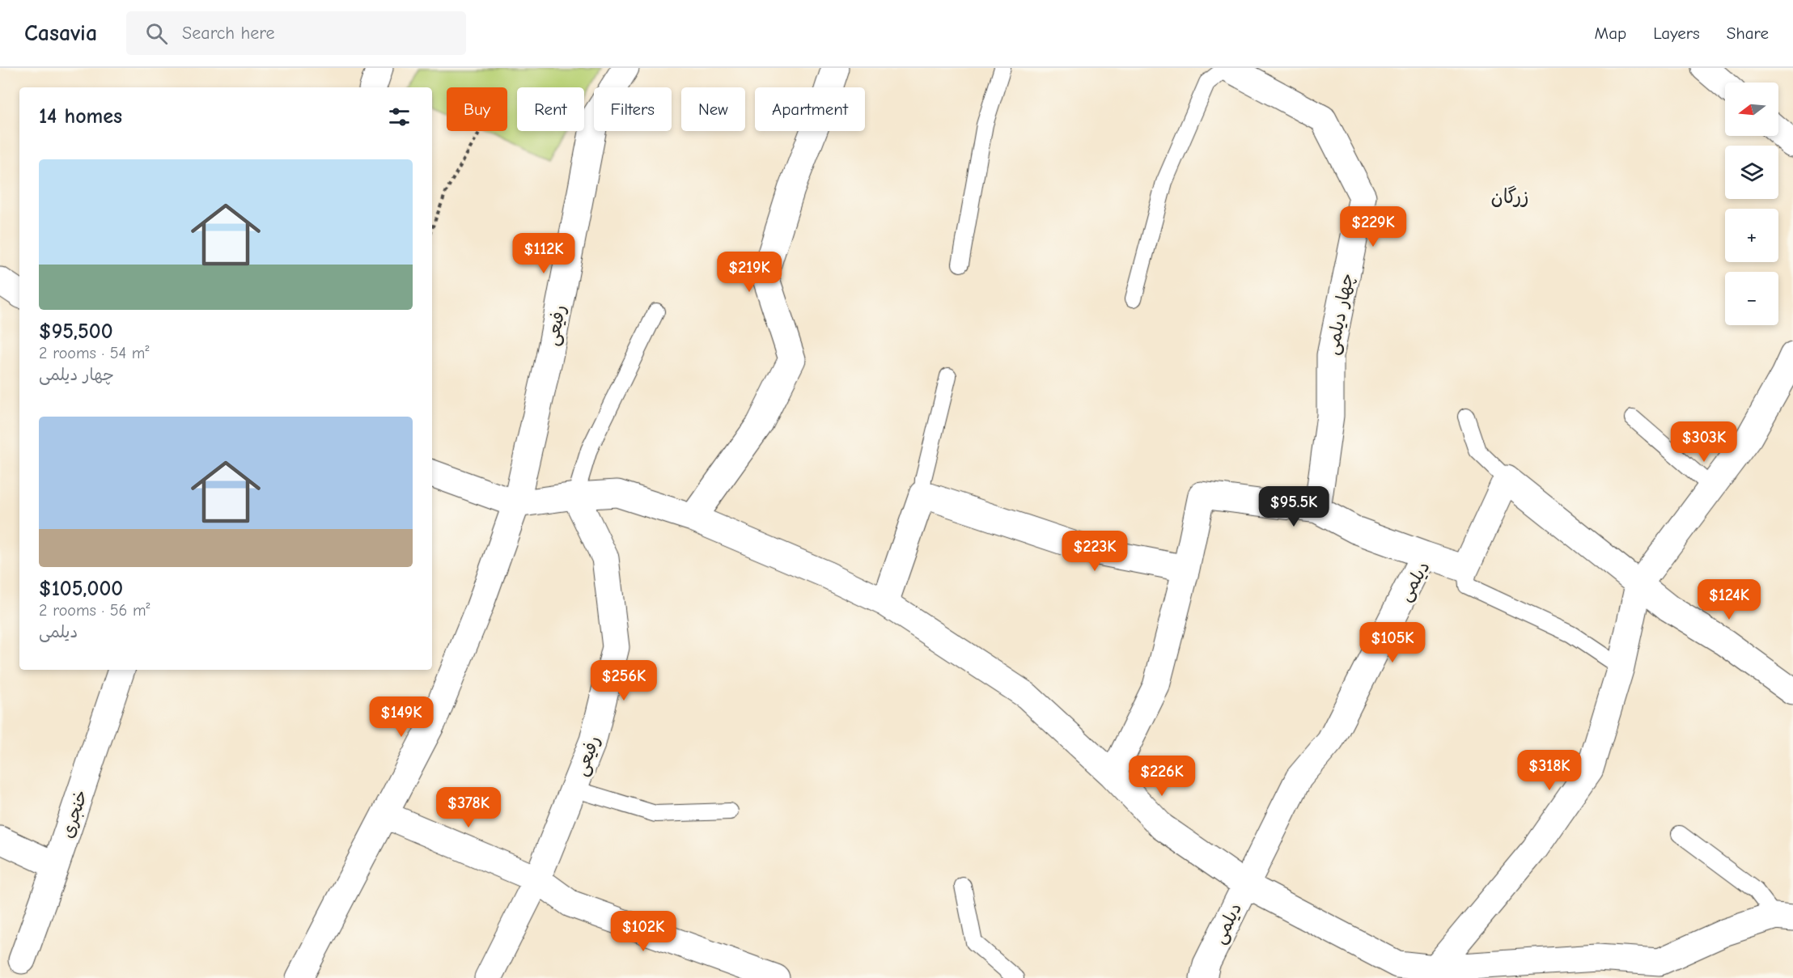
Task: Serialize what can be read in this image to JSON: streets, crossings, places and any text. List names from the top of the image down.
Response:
{
  "streets": {
    "street": [
      "چهار دیلمی",
      "رفیعی",
      "دیلمی",
      "خنجری"
    ]
  },
  "districts": ["زرگان"],
  "north": "left",
  "page": {
    "header": "Casavia",
    "search": "Search here",
    "nav": ["Map", "Layers", "Share"],
    "map_buttons": ["+", "−"],
    "chip": [
      "Buy",
      "Rent",
      "Filters",
      "New",
      "Apartment"
    ],
    "heading": "14 homes",
    "list": [
      {
        "name": "$95,500",
        "note": "2 rooms · 54 m² · چهار دیلمی"
      },
      {
        "name": "$105,000",
        "note": "2 rooms · 56 m² · دیلمی"
      }
    ],
    "price": [
      "$229K",
      "$112K",
      "$219K",
      "$303K",
      "$95.5K",
      "$223K",
      "$124K",
      "$105K",
      "$256K",
      "$149K",
      "$318K",
      "$226K",
      "$378K",
      "$102K"
    ]
  }
}
